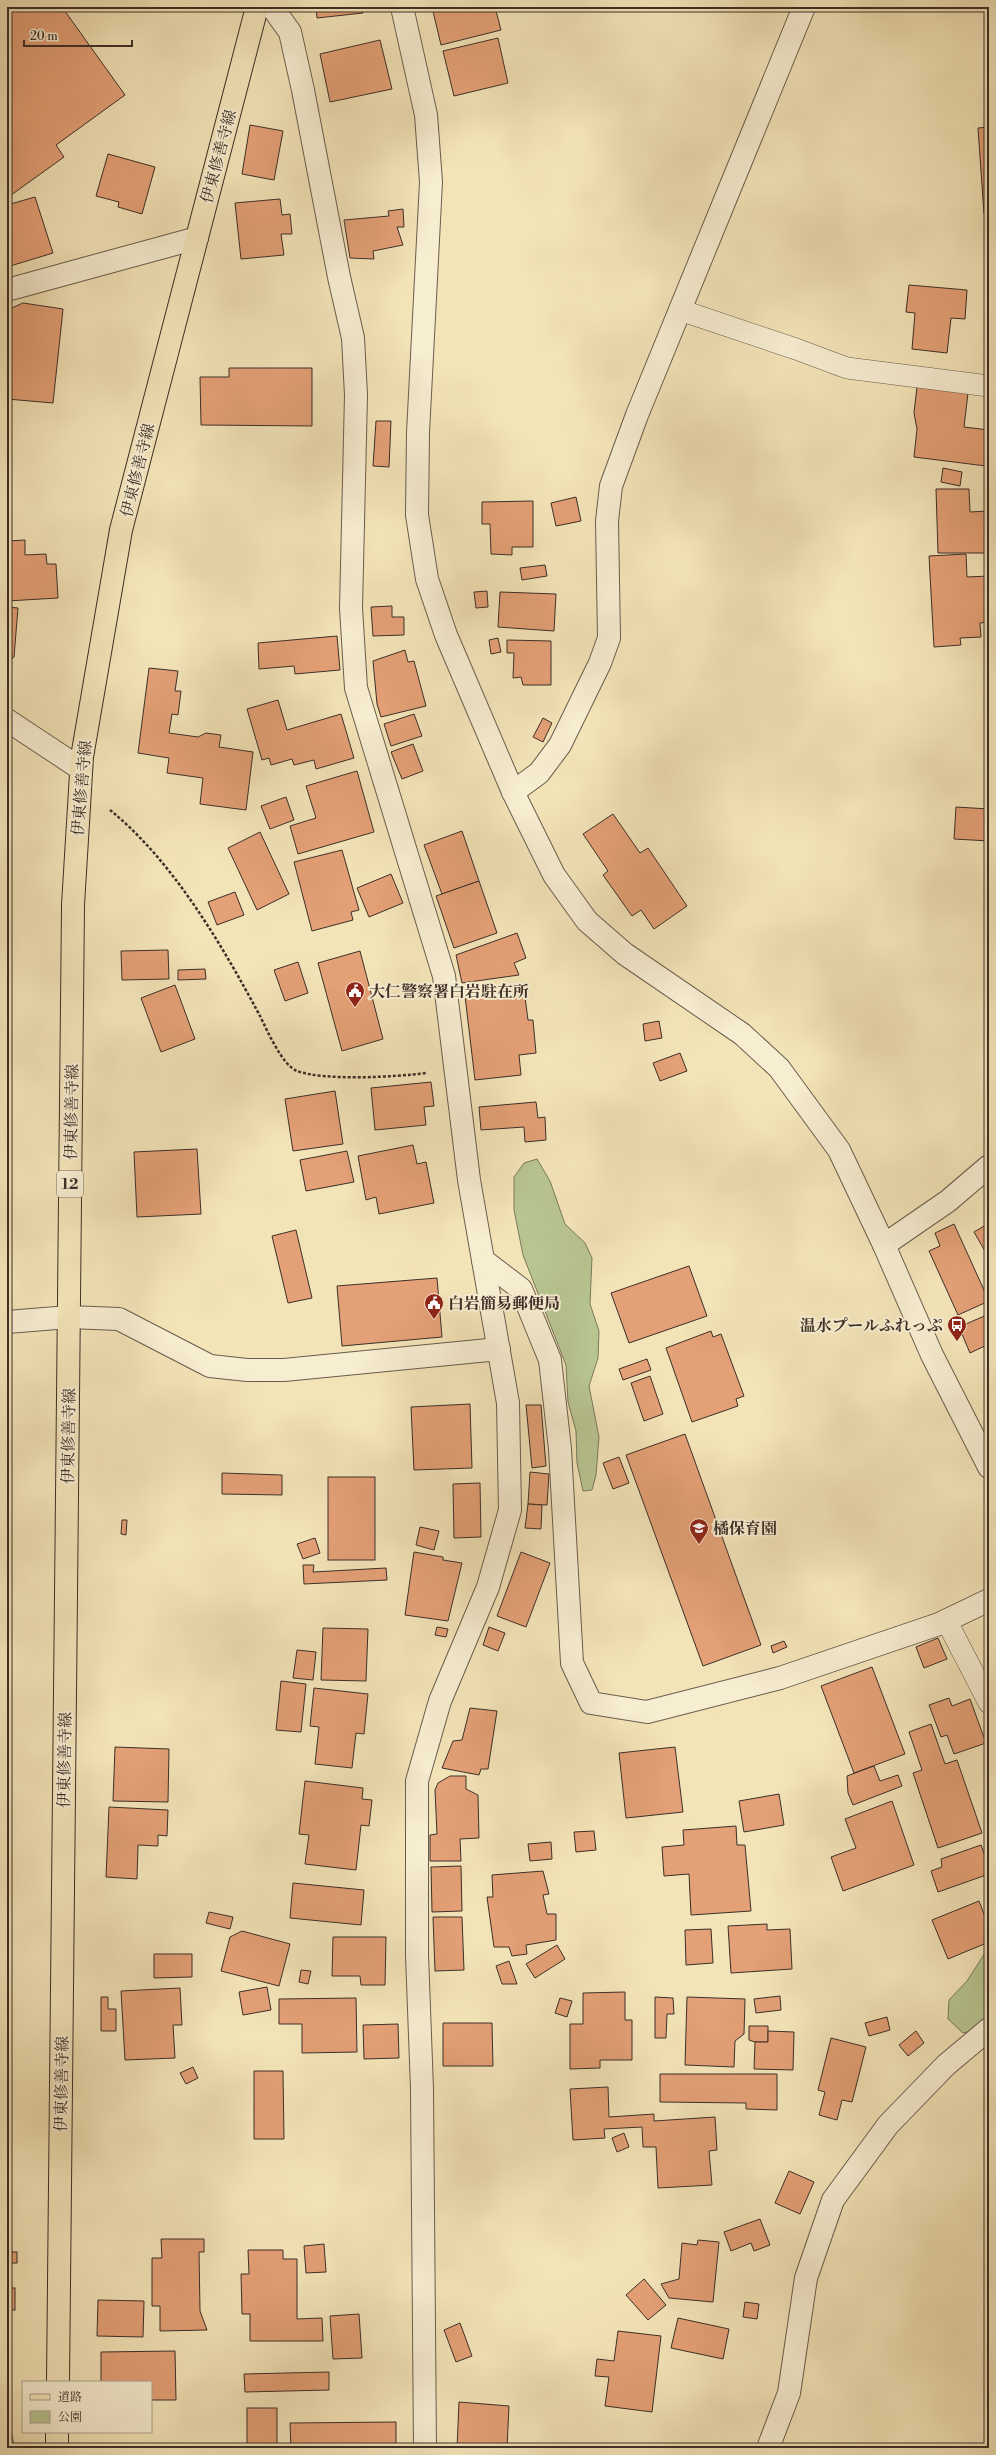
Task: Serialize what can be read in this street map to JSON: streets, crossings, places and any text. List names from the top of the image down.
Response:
{
  "streets": {
    "main road": ["伊東修善寺線", "12"]
  },
  "places": {
    "public building": ["大仁警察署白岩駐在所", "白岩簡易郵便局"],
    "bus stop": ["温水プールふれっぷ"],
    "school or university": ["橘保育園"]
  },
  "legend": ["道路", "公園"],
  "scale_bar": "20 m"
}
